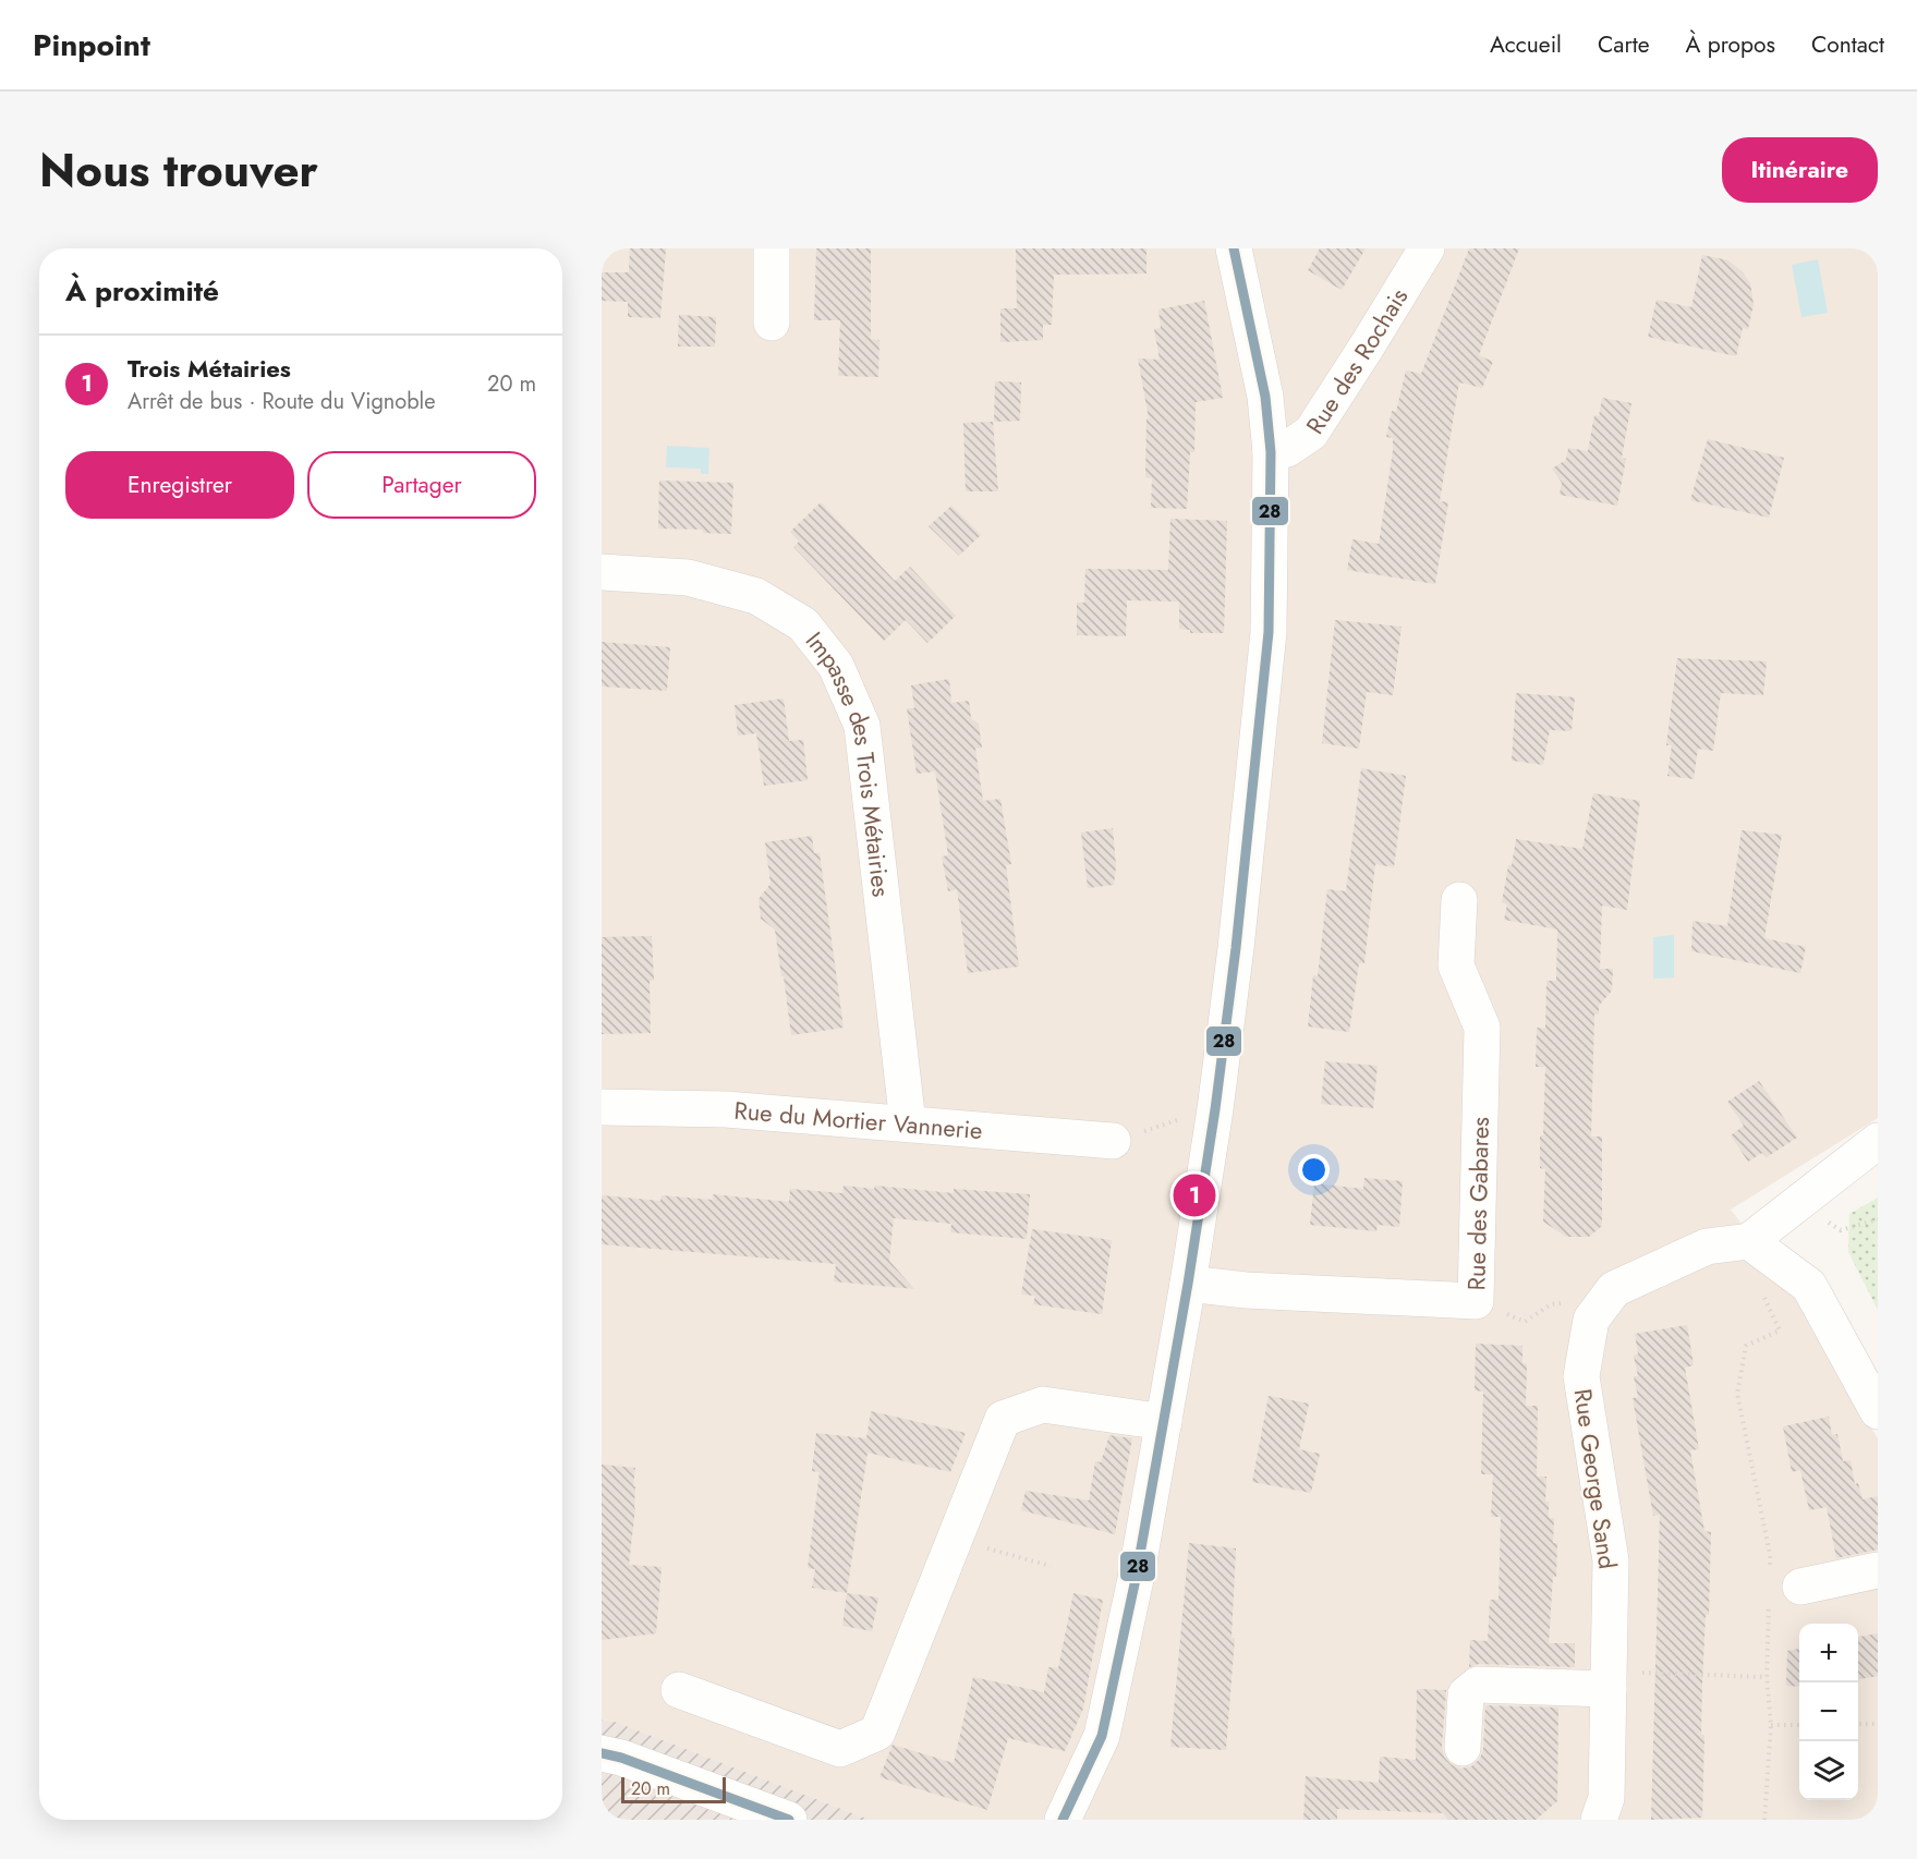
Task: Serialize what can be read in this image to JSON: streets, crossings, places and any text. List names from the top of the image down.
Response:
{
  "streets": {
    "street": [
      "Rue des Rochais",
      "Impasse des Trois Métairies",
      "Rue du Mortier Vannerie",
      "Rue des Gabares",
      "Rue George Sand"
    ]
  },
  "crossings": [
    ["Impasse des Trois Métairies", "Rue du Mortier Vannerie"]
  ],
  "lines": ["transit line 28"],
  "scale_bar": "20 m",
  "page": {
    "header": "Pinpoint",
    "nav": [
      "Accueil",
      "Carte",
      "À propos",
      "Contact"
    ],
    "title": "Nous trouver",
    "buttons": [
      "Itinéraire",
      ["Enregistrer", "Partager"]
    ],
    "heading": "À proximité",
    "list": [
      {
        "mark": "1",
        "name": "Trois Métairies",
        "note": "Arrêt de bus · Route du Vignoble",
        "value": "20 m"
      }
    ],
    "pins": "1",
    "map_buttons": ["+", "−"],
    "scale": "20 m"
  }
}
